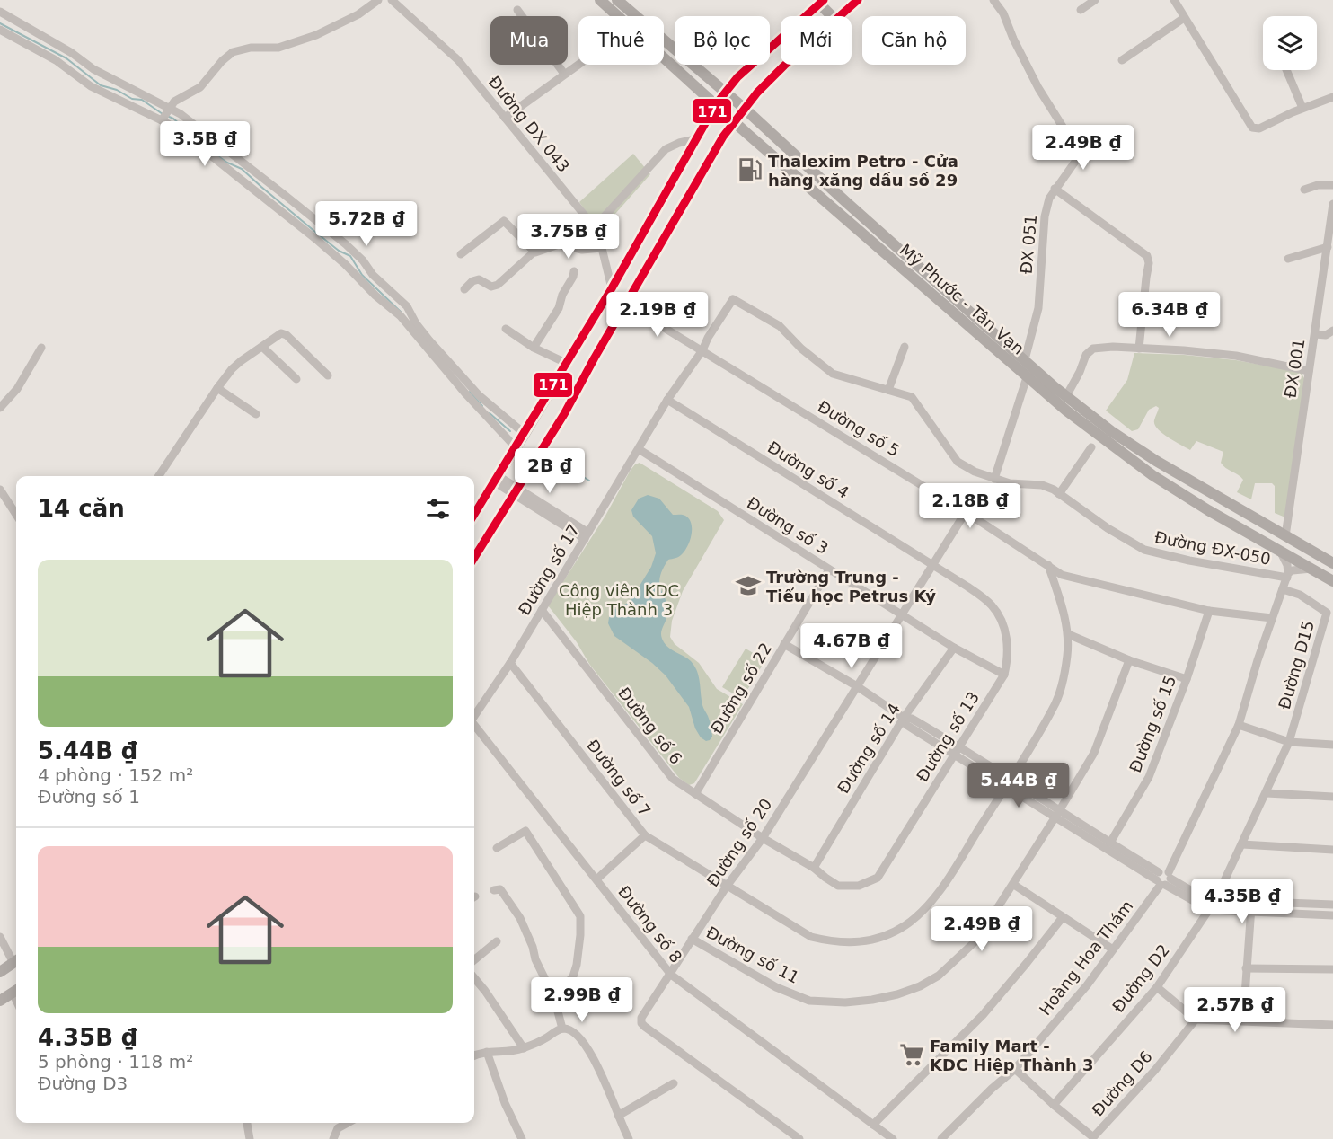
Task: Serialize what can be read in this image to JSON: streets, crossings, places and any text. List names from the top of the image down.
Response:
{
  "streets": {
    "main road": ["Mỹ Phước - Tân Vạn"],
    "street": [
      "Đường DX 043",
      "ĐX 051",
      "ĐX 001",
      "Đường số 5",
      "Đường số 4",
      "Đường số 3",
      "Đường ĐX-050",
      "Đường số 17",
      "Đường D15",
      "Đường số 22",
      "Đường số 15",
      "Đường số 6",
      "Đường số 13",
      "Đường số 14",
      "Đường số 7",
      "Đường số 20",
      "Đường số 8",
      "Đường số 11",
      "Hoàng Hoa Thám",
      "Đường D2",
      "Đường D6"
    ]
  },
  "crossings": [
    ["ĐX 051", "Mỹ Phước - Tân Vạn"],
    ["Mỹ Phước - Tân Vạn", "ĐX 001"],
    ["Đường số 5", "Đường số 17"],
    ["Đường số 5", "Đường số 15"],
    ["Đường số 5", "Đường số 7"],
    ["Đường số 5", "Đường số 20"],
    ["Đường số 5", "Hoàng Hoa Thám"],
    ["Đường số 4", "Đường số 17"],
    ["Đường số 4", "Đường số 13"],
    ["Đường số 4", "Đường số 20"],
    ["Đường số 3", "Đường số 17"],
    ["Đường số 3", "Đường số 22"],
    ["Đường số 3", "Đường số 13"],
    ["Đường số 3", "Đường số 14"],
    ["Đường số 3", "Đường số 20"],
    ["Đường ĐX-050", "Đường số 17"],
    ["Đường ĐX-050", "Hoàng Hoa Thám"],
    ["Đường số 17", "Đường số 6"],
    ["Đường số 17", "Đường số 7"],
    ["Đường D15", "Hoàng Hoa Thám"],
    ["Đường D15", "Đường D2"],
    ["Đường số 22", "Đường số 6"],
    ["Đường số 6", "Đường số 13"],
    ["Đường số 6", "Đường số 14"],
    ["Đường số 6", "Đường số 20"],
    ["Đường số 13", "Đường số 14"],
    ["Đường số 13", "Đường số 20"],
    ["Đường số 7", "Đường số 20"],
    ["Đường số 20", "Đường số 8"],
    ["Đường số 20", "Đường số 11"],
    ["Hoàng Hoa Thám", "Đường D6"],
    ["Đường D2", "Đường D6"]
  ],
  "parks": ["Công viên KDC Hiệp Thành 3"],
  "places": {
    "fuel station": ["Thalexim Petro - Cửa hàng xăng dầu số 29"],
    "school or university": ["Trường Trung - Tiểu học Petrus Ký"],
    "supermarket": ["Family Mart - KDC Hiệp Thành 3"]
  },
  "lines": ["transit line 171"],
  "page": {
    "chip": [
      "Mua",
      "Thuê",
      "Bộ lọc",
      "Mới",
      "Căn hộ"
    ],
    "price": [
      "3.5B ₫",
      "2.49B ₫",
      "5.72B ₫",
      "3.75B ₫",
      "2.19B ₫",
      "6.34B ₫",
      "2B ₫",
      "2.18B ₫",
      "4.67B ₫",
      "5.44B ₫",
      "4.35B ₫",
      "2.49B ₫",
      "2.99B ₫",
      "2.57B ₫"
    ],
    "heading": "14 căn",
    "list": [
      {
        "name": "5.44B ₫",
        "note": "4 phòng · 152 m² · Đường số 1"
      },
      {
        "name": "4.35B ₫",
        "note": "5 phòng · 118 m² · Đường D3"
      }
    ]
  }
}
